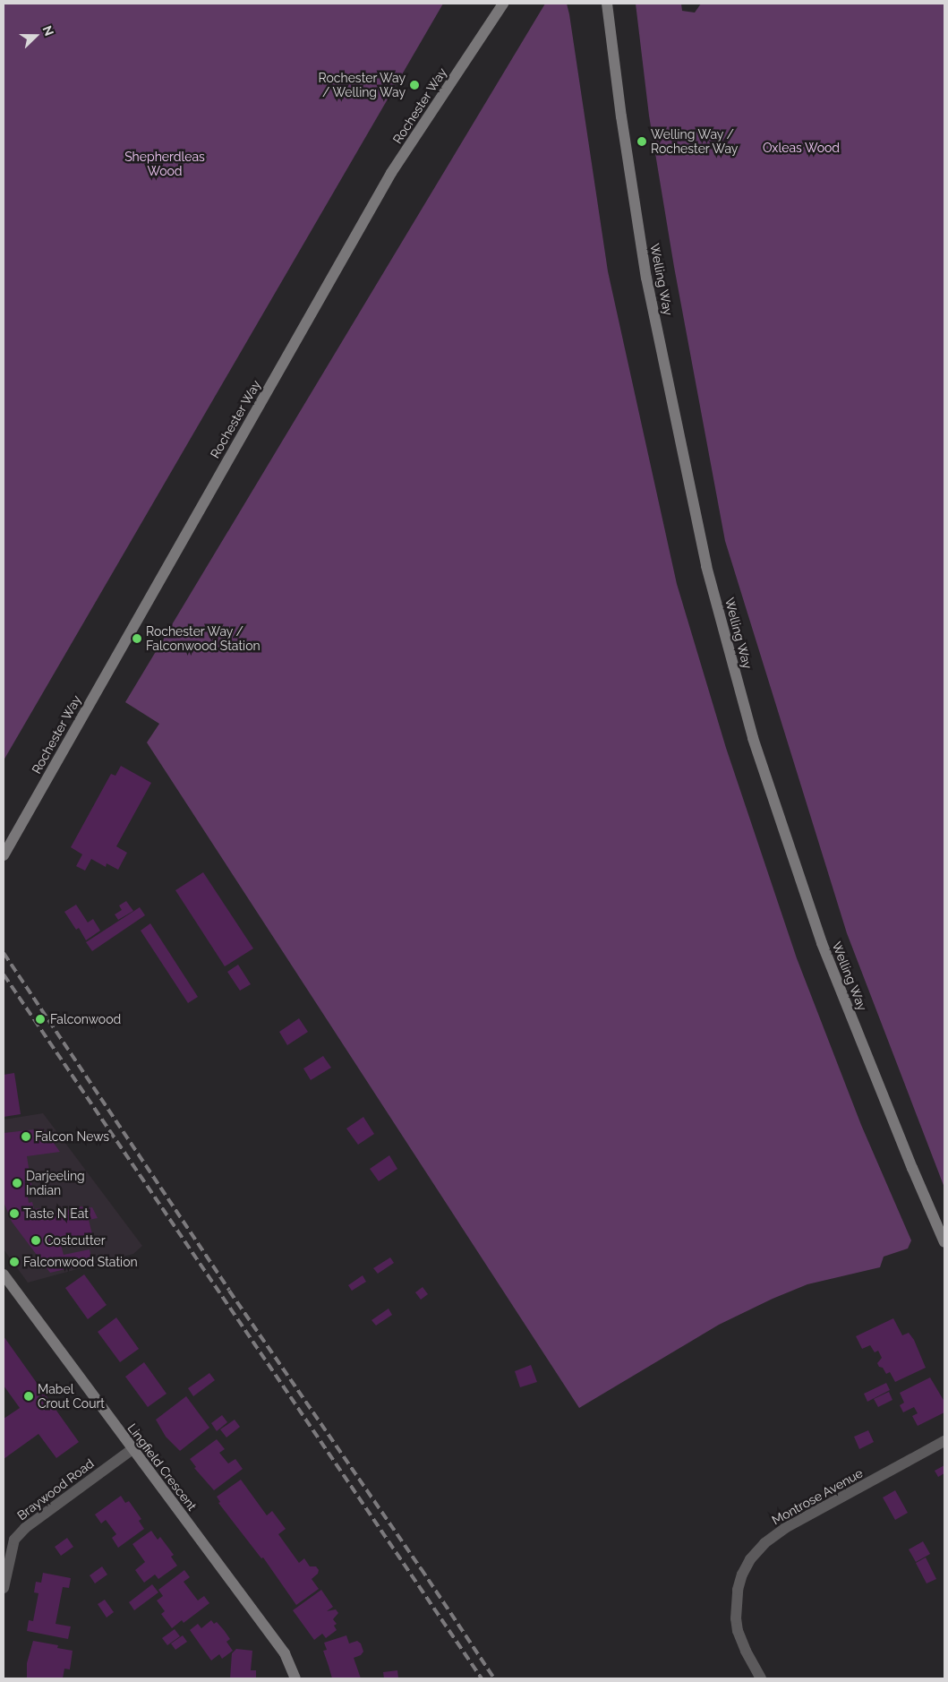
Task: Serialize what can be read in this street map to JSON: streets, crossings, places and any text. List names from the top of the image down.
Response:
{
  "streets": {
    "street": [
      "Rochester Way",
      "Welling Way",
      "Lingfield Crescent",
      "Braywood Road",
      "Montrose Avenue"
    ]
  },
  "crossings": [
    ["Lingfield Crescent", "Braywood Road"]
  ],
  "parks": ["Oxleas Wood", "Shepherdleas Wood"],
  "places": [
    "Rochester Way / Welling Way",
    "Welling Way / Rochester Way",
    "Rochester Way / Falconwood Station",
    "Falconwood",
    "Falcon News",
    "Darjeeling Indian",
    "Taste N Eat",
    "Costcutter",
    "Falconwood Station",
    "Mabel Crout Court"
  ],
  "north": "right"
}
